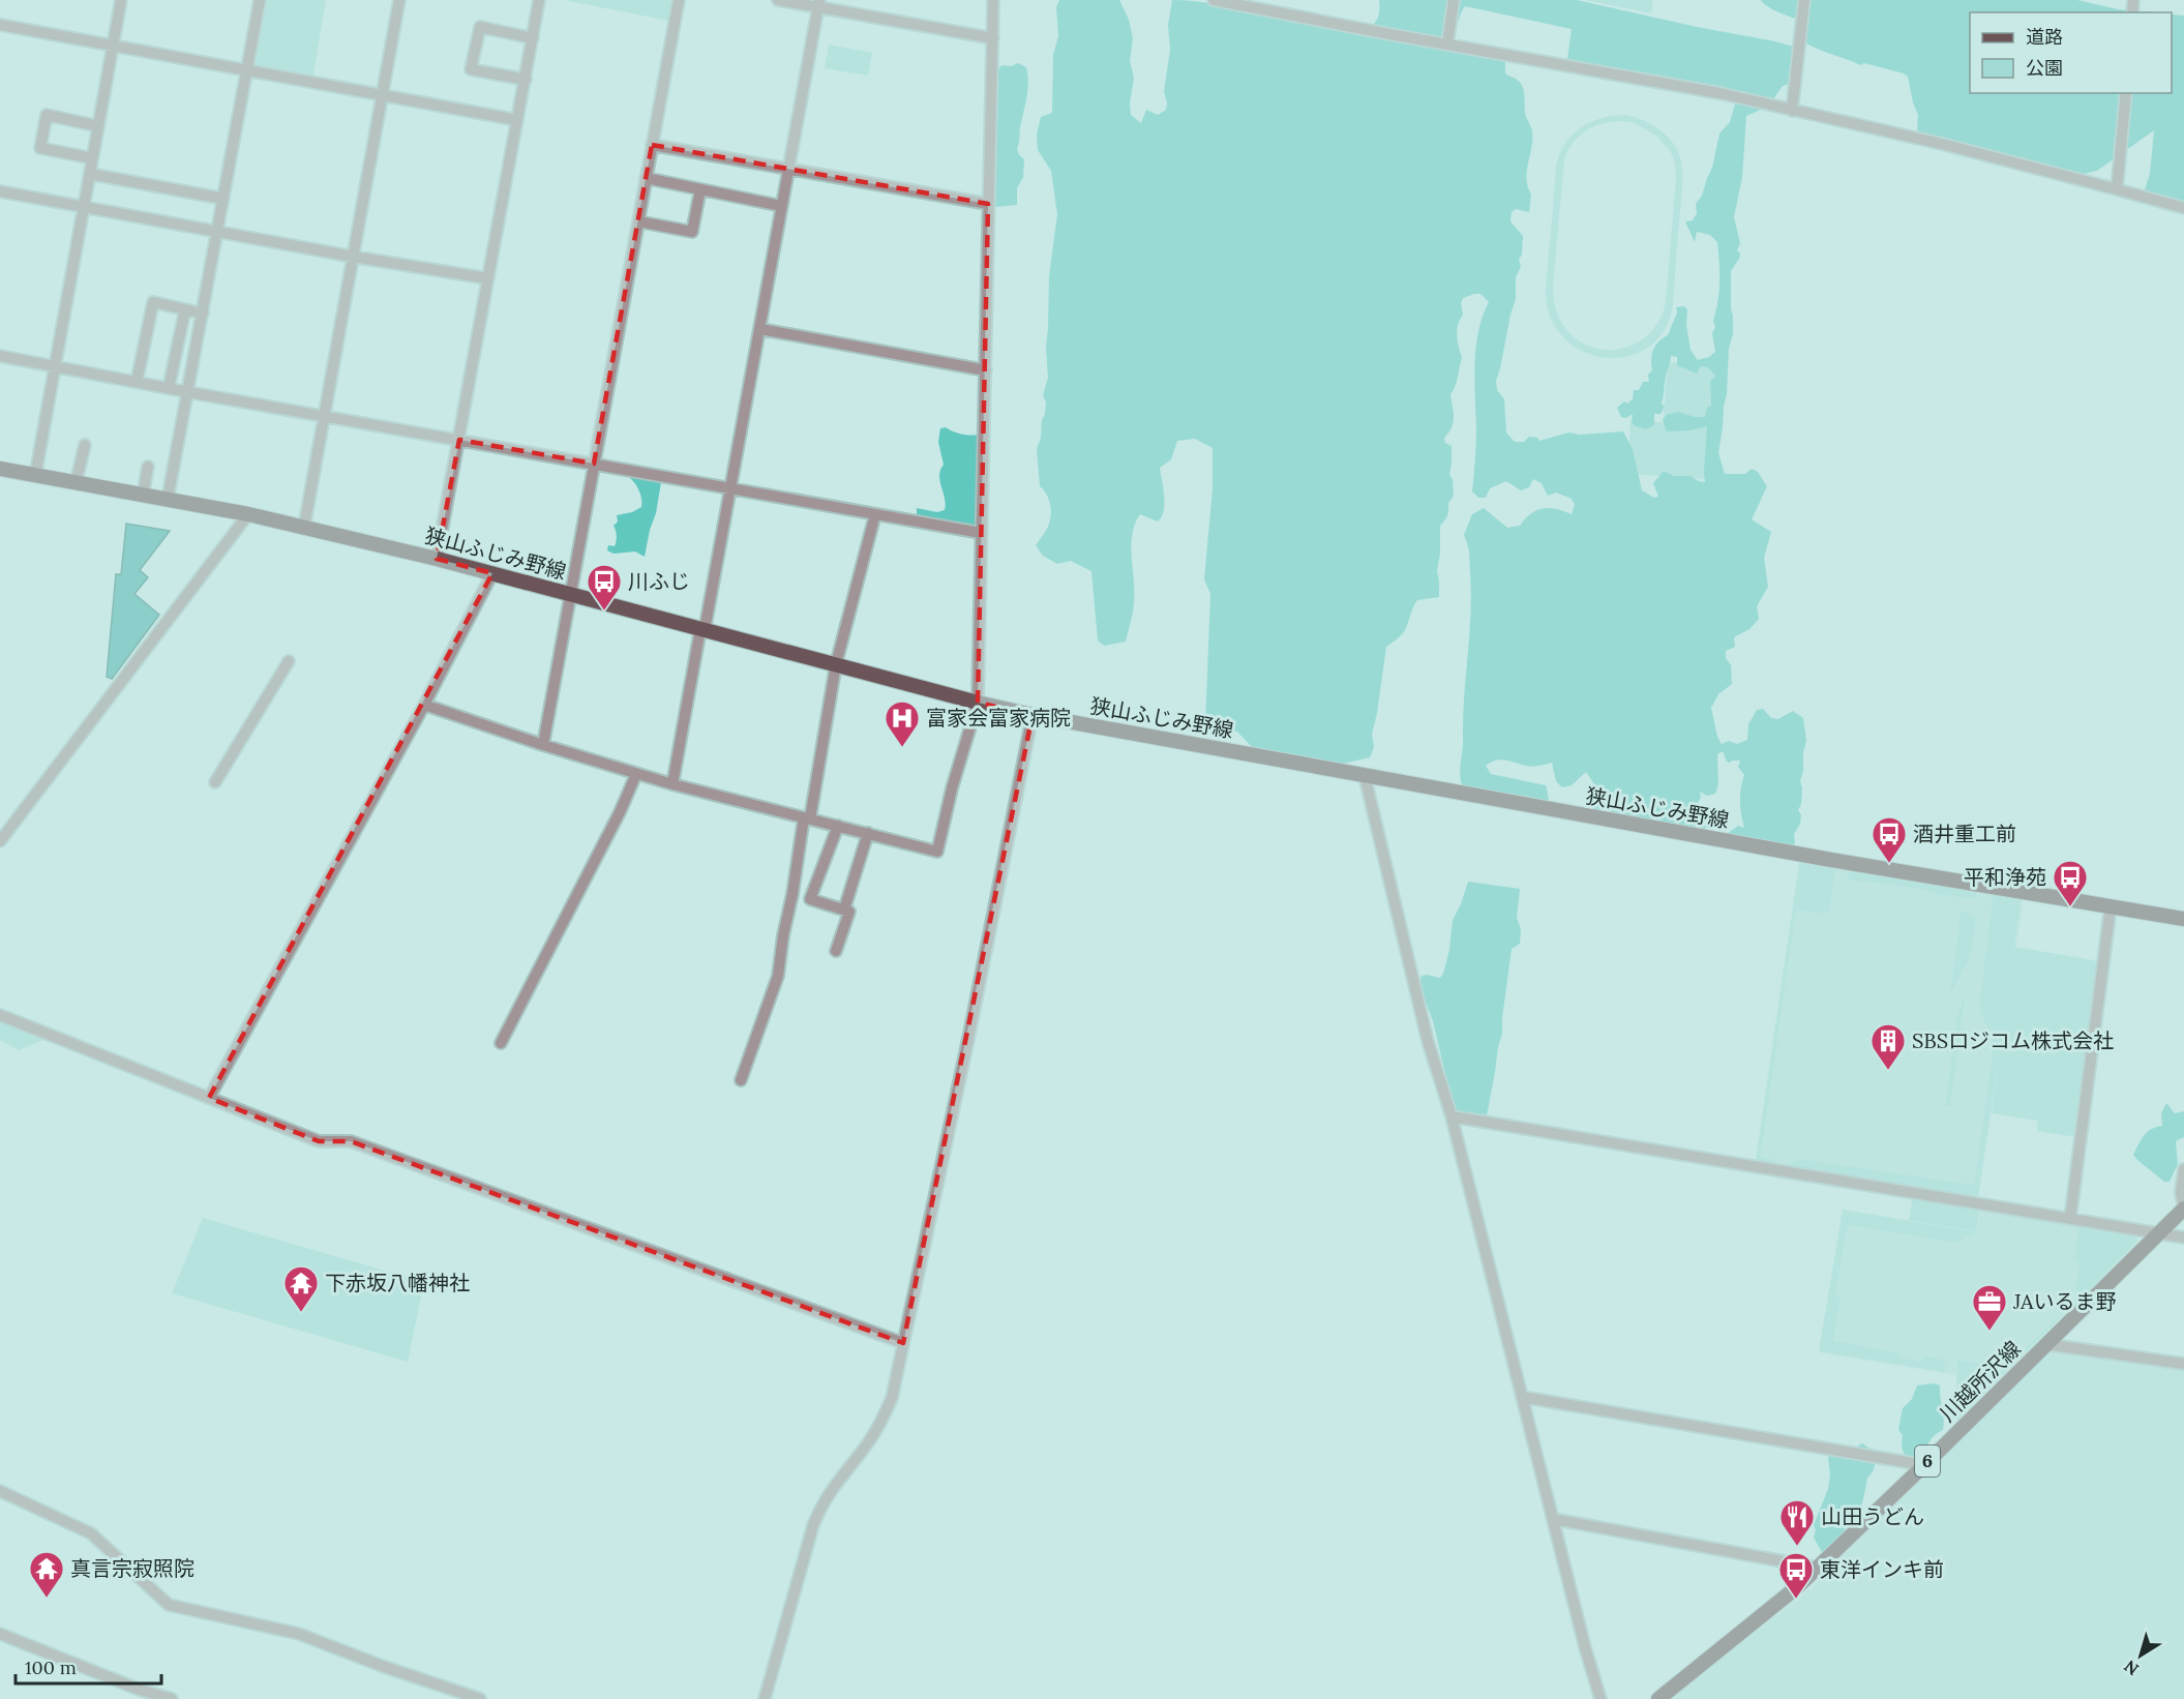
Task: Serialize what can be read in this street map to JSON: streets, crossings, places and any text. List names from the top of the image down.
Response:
{
  "streets": {
    "main road": ["狭山ふじみ野線", "川越所沢線", "6"]
  },
  "places": {
    "bus stop": [
      "川ふじ",
      "酒井重工前",
      "平和浄苑",
      "東洋インキ前"
    ],
    "hospital": ["富家会富家病院"],
    "building": ["SBSロジコム株式会社"],
    "temple": ["下赤坂八幡神社", "真言宗寂照院"],
    "office": ["JAいるま野"],
    "restaurant": ["山田うどん"]
  },
  "legend": ["道路", "公園"],
  "scale_bar": "100 m",
  "north": "bottom left"
}
